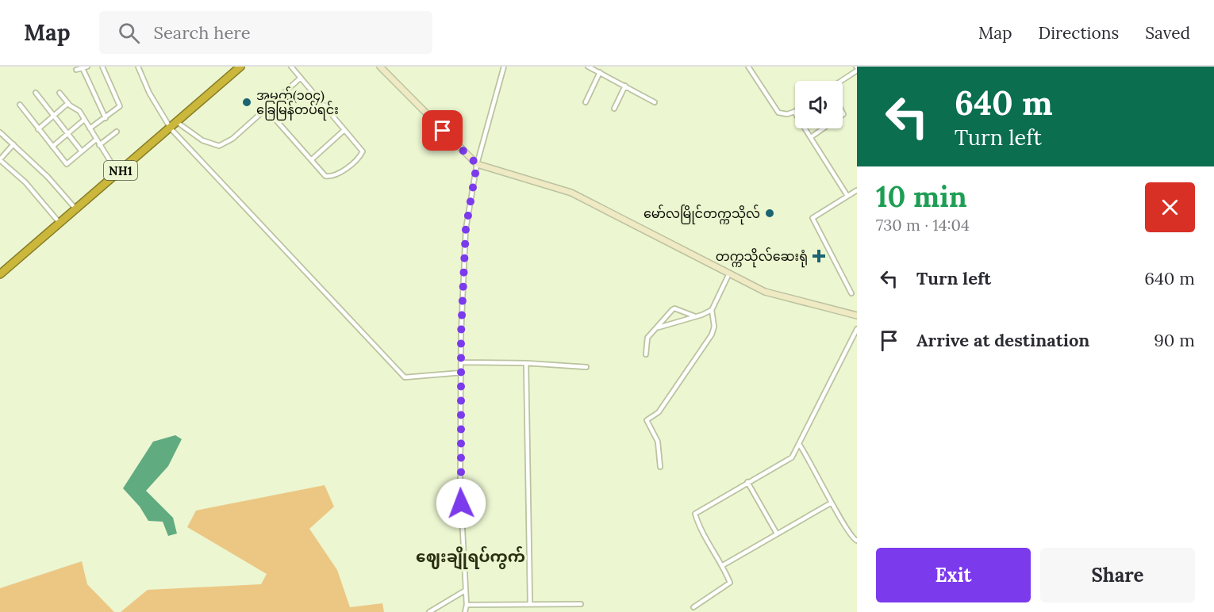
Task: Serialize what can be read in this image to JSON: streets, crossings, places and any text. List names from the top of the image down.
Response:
{
  "streets": {
    "highway": ["NH1"]
  },
  "districts": ["ဈေးချိုရပ်ကွက်"],
  "places": {
    "other": ["အမှတ်(၁၀၄) ခြေမြန်တပ်ရင်း", "မော်လမြိုင်တက္ကသိုလ်"],
    "health": ["တက္ကသိုလ်ဆေးရုံ"]
  },
  "page": {
    "header": "Map",
    "search": "Search here",
    "nav": ["Map", "Directions", "Saved"],
    "turn": ["640 m", "Turn left"],
    "heading": ["10 min", "730 m · 14:04"],
    "list": [
      {
        "name": "Turn left",
        "value": "640 m"
      },
      {
        "name": "Arrive at destination",
        "value": "90 m"
      }
    ],
    "buttons": ["Exit", "Share"]
  }
}
